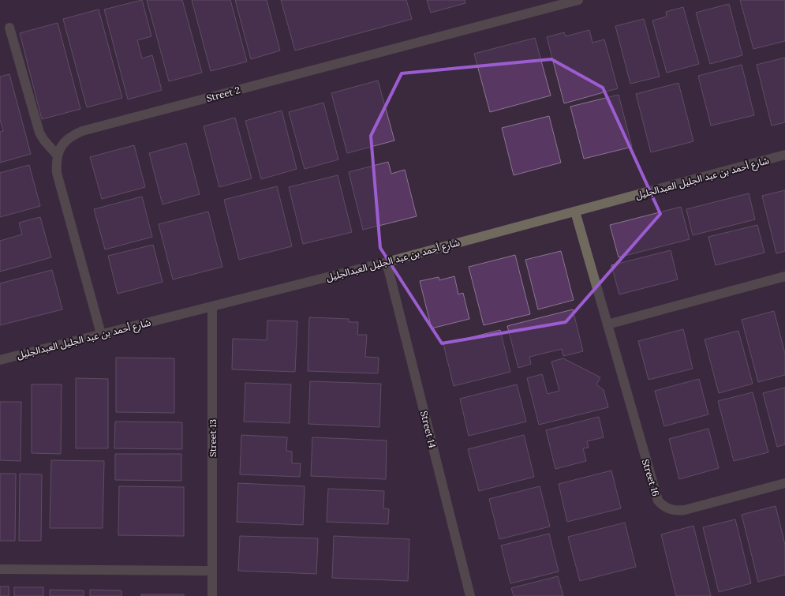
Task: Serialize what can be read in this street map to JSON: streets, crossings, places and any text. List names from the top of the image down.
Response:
{
  "streets": {
    "street": [
      "Street 2",
      "شارع أحمد بن عبد الجليل العبدالجليل",
      "Street 14",
      "Street 13",
      "Street 16"
    ]
  },
  "crossings": [
    ["شارع أحمد بن عبد الجليل العبدالجليل", "Street 14"],
    ["شارع أحمد بن عبد الجليل العبدالجليل", "Street 13"],
    ["شارع أحمد بن عبد الجليل العبدالجليل", "Street 16"]
  ]
}
